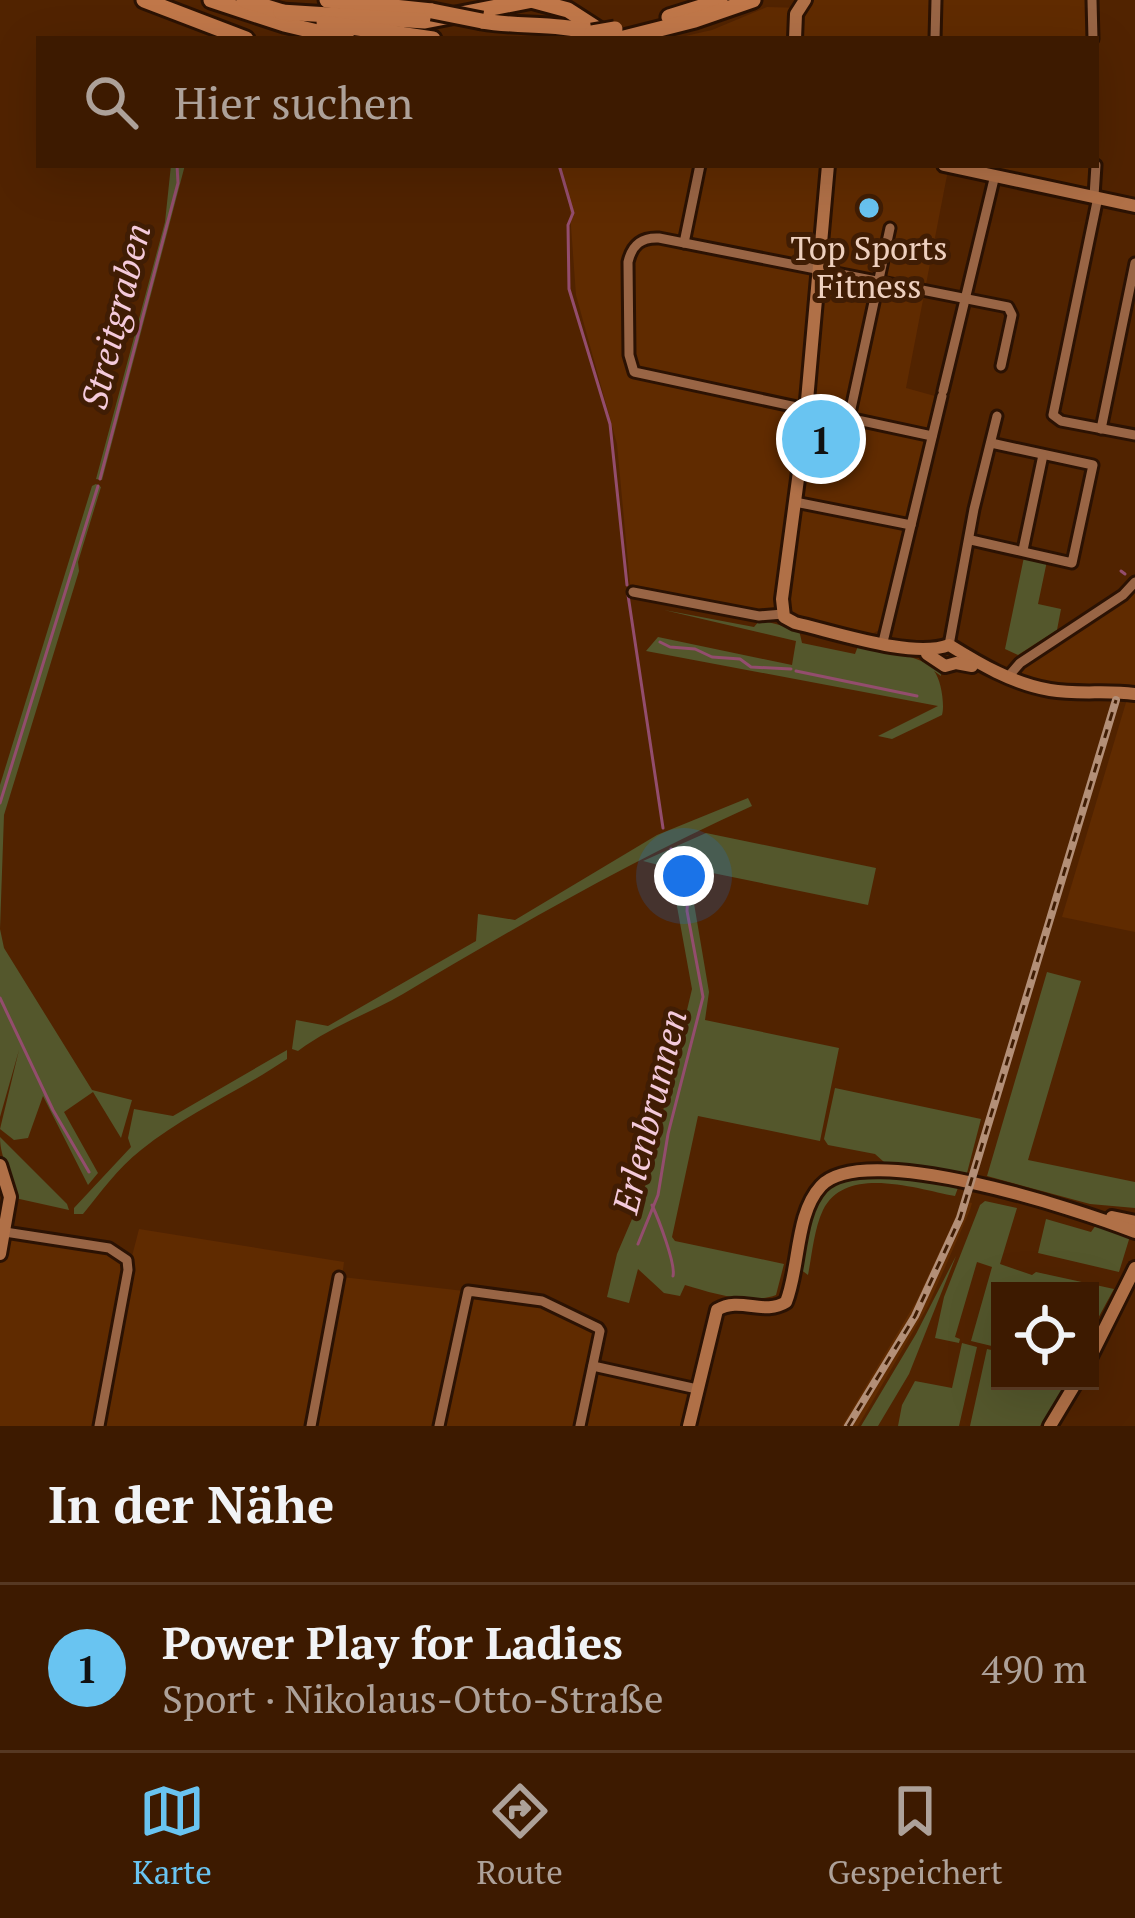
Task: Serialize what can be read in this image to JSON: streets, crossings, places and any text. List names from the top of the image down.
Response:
{
  "water": ["Streitgraben", "Erlenbrunnen"],
  "places": ["Top Sports Fitness"],
  "page": {
    "search": "Hier suchen",
    "pins": "1",
    "heading": "In der Nähe",
    "list": [
      {
        "mark": "1",
        "name": "Power Play for Ladies",
        "note": "Sport · Nikolaus-Otto-Straße",
        "value": "490 m"
      }
    ],
    "nav": ["Karte", "Route", "Gespeichert"]
  }
}
